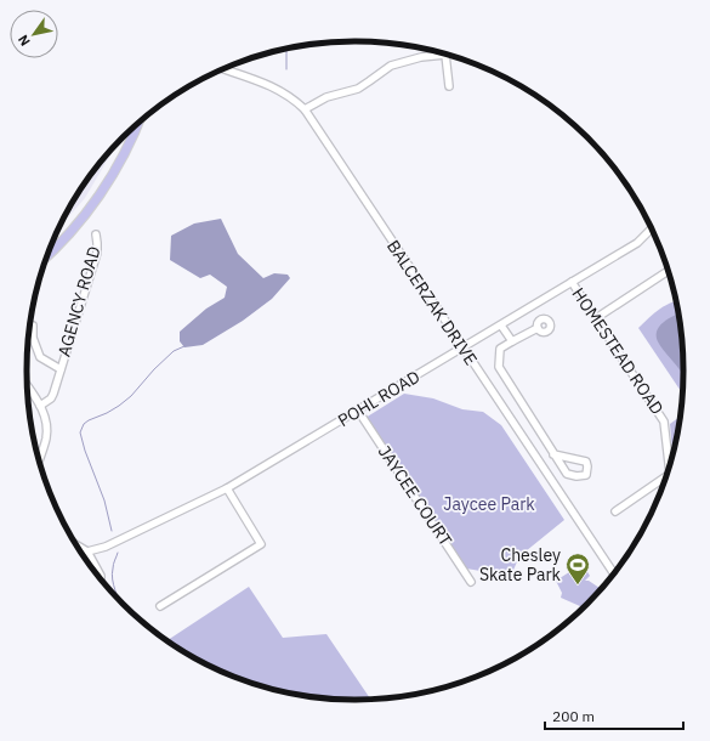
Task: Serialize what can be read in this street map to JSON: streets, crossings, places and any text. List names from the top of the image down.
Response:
{
  "streets": {
    "street": [
      "AGENCY ROAD",
      "BALCERZAK DRIVE",
      "HOMESTEAD ROAD",
      "POHL ROAD",
      "JAYCEE COURT"
    ]
  },
  "crossings": [
    ["BALCERZAK DRIVE", "POHL ROAD"],
    ["HOMESTEAD ROAD", "POHL ROAD"],
    ["POHL ROAD", "JAYCEE COURT"]
  ],
  "parks": ["Jaycee Park"],
  "places": {
    "sports": ["Chesley Skate Park"]
  },
  "scale_bar": "200 m",
  "north": "bottom left"
}
